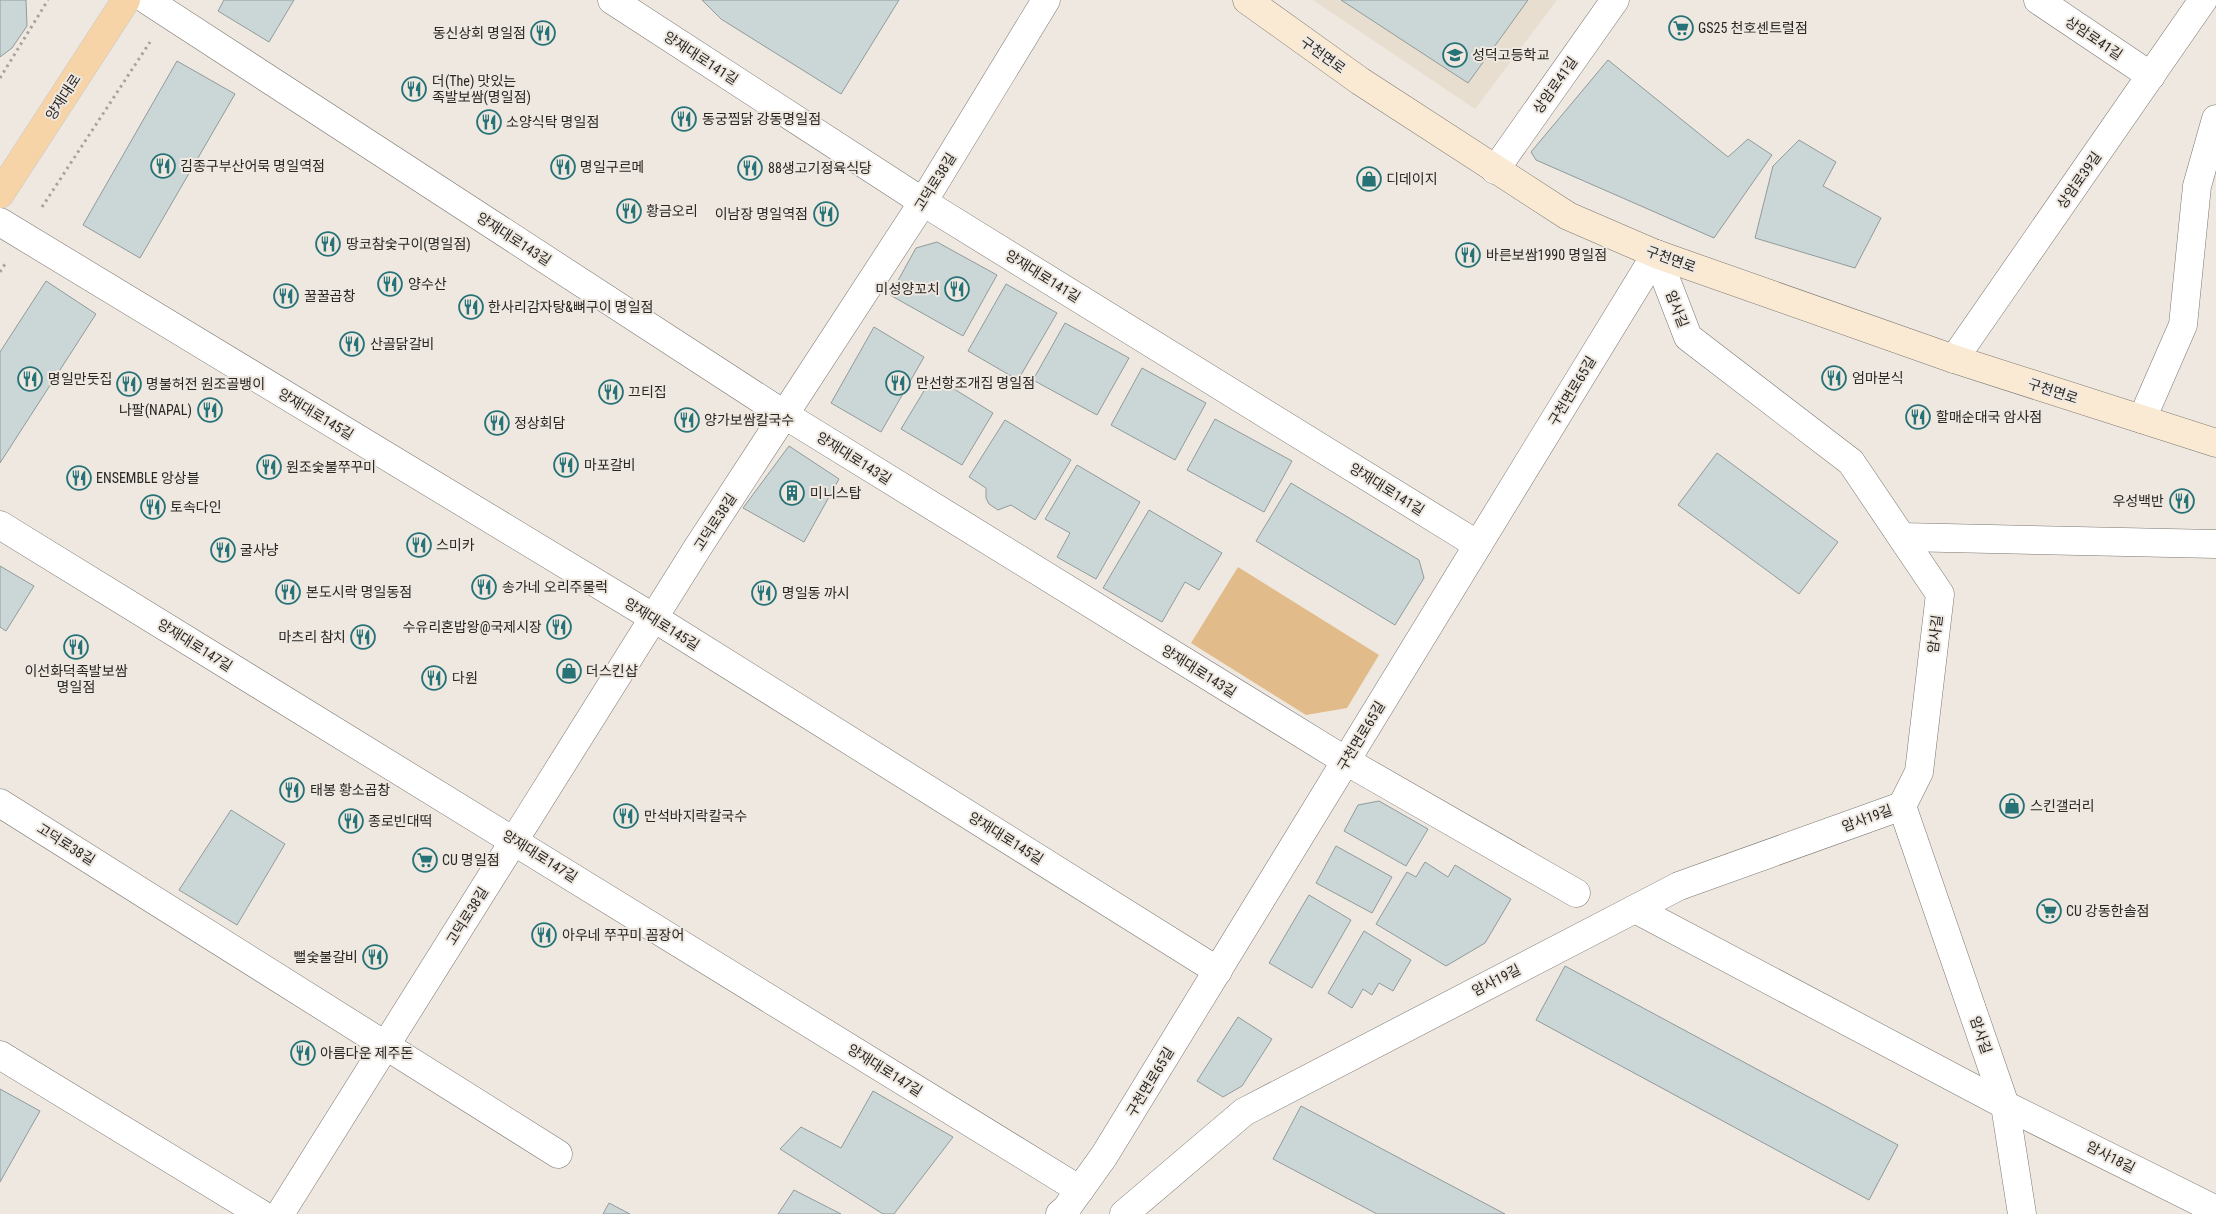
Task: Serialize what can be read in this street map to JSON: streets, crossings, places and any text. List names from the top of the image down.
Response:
{
  "streets": {
    "main road": ["구천면로", "양재대로"],
    "street": [
      "상암로41길",
      "양재대로141길",
      "상암로39길",
      "고덕로38길",
      "양재대로143길",
      "암사길",
      "구천면로65길",
      "양재대로145길",
      "양재대로147길",
      "암사19길",
      "암사18길"
    ]
  },
  "crossings": [
    ["상암로41길", "구천면로"],
    ["상암로41길", "상암로39길"],
    ["구천면로", "상암로39길"],
    ["구천면로", "암사길"],
    ["구천면로", "구천면로65길"],
    ["양재대로141길", "고덕로38길"],
    ["양재대로141길", "구천면로65길"],
    ["고덕로38길", "양재대로143길"],
    ["고덕로38길", "양재대로145길"],
    ["고덕로38길", "양재대로147길"],
    ["양재대로143길", "구천면로65길"],
    ["암사길", "구천면로65길"],
    ["암사길", "암사19길"],
    ["암사길", "암사18길"],
    ["구천면로65길", "양재대로145길"],
    ["구천면로65길", "양재대로147길"]
  ],
  "places": {
    "supermarket": ["GS25 천호센트럴점", "CU 명일점", "CU 강동한솔점"],
    "restaurant": [
      "동신상회 명일점",
      "더(The) 맛있는 족발보쌈(명일점)",
      "동궁찜닭 강동명일점",
      "소양식탁 명일점",
      "김종구부산어묵 명일역점",
      "명일구르메",
      "88생고기정육식당",
      "황금오리",
      "이남장 명일역점",
      "땅코참숯구이(명일점)",
      "바른보쌈1990 명일점",
      "양수산",
      "미성양꼬치",
      "꿀꿀곱창",
      "한사리감자탕&뼈구이 명일점",
      "산골닭갈비",
      "엄마분식",
      "명일만둣집",
      "만선항조개집 명일점",
      "명불허전 원조골뱅이",
      "끄티집",
      "나팔(NAPAL)",
      "할매순대국 암사점",
      "양가보쌈칼국수",
      "정상회담",
      "마포갈비",
      "원조숯불쭈꾸미",
      "ENSEMBLE 앙상블",
      "우성백반",
      "토속다인",
      "스미카",
      "굴사냥",
      "송가네 오리주물럭",
      "본도시락 명일동점",
      "명일동 까시",
      "수유리혼밥왕@국제시장",
      "마츠리 참치",
      "이선화덕족발보쌈 명일점",
      "다원",
      "태봉 황소곱창",
      "만석바지락칼국수",
      "종로빈대떡",
      "아우네 쭈꾸미 꼼장어",
      "뻘숯불갈비",
      "아름다운 제주돈"
    ],
    "school or university": ["성덕고등학교"],
    "shop": ["디데이지", "더스킨샵", "스킨갤러리"],
    "building": ["미니스탑"]
  }
}
